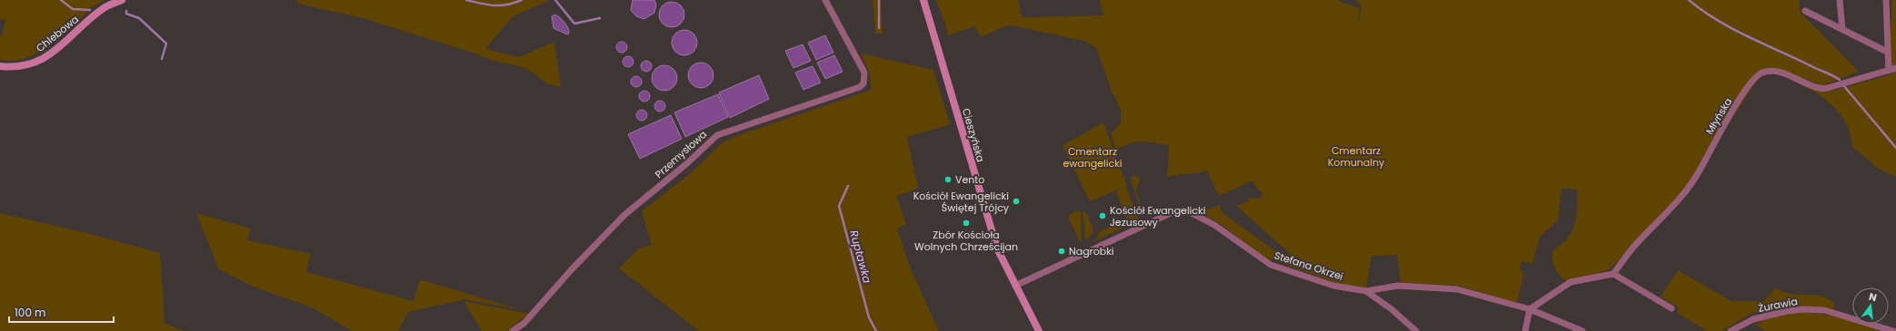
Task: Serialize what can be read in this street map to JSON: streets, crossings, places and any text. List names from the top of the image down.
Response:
{
  "streets": {
    "main road": ["Chlebowa", "Cieszyńska"],
    "street": [
      "Młyńska",
      "Przemysłowa",
      "Stefana Okrzei",
      "Żurawia"
    ]
  },
  "crossings": [
    ["Cieszyńska", "Stefana Okrzei"]
  ],
  "water": ["Ruptawka"],
  "parks": ["Cmentarz Komunalny", "Cmentarz ewangelicki"],
  "places": [
    "Vento",
    "Kościół Ewangelicki Świętej Trójcy",
    "Kościół Ewangelicki Jezusowy",
    "Zbór Kościoła Wolnych Chrześcijan",
    "Nagrobki"
  ],
  "scale_bar": "100 m",
  "north": "top"
}
